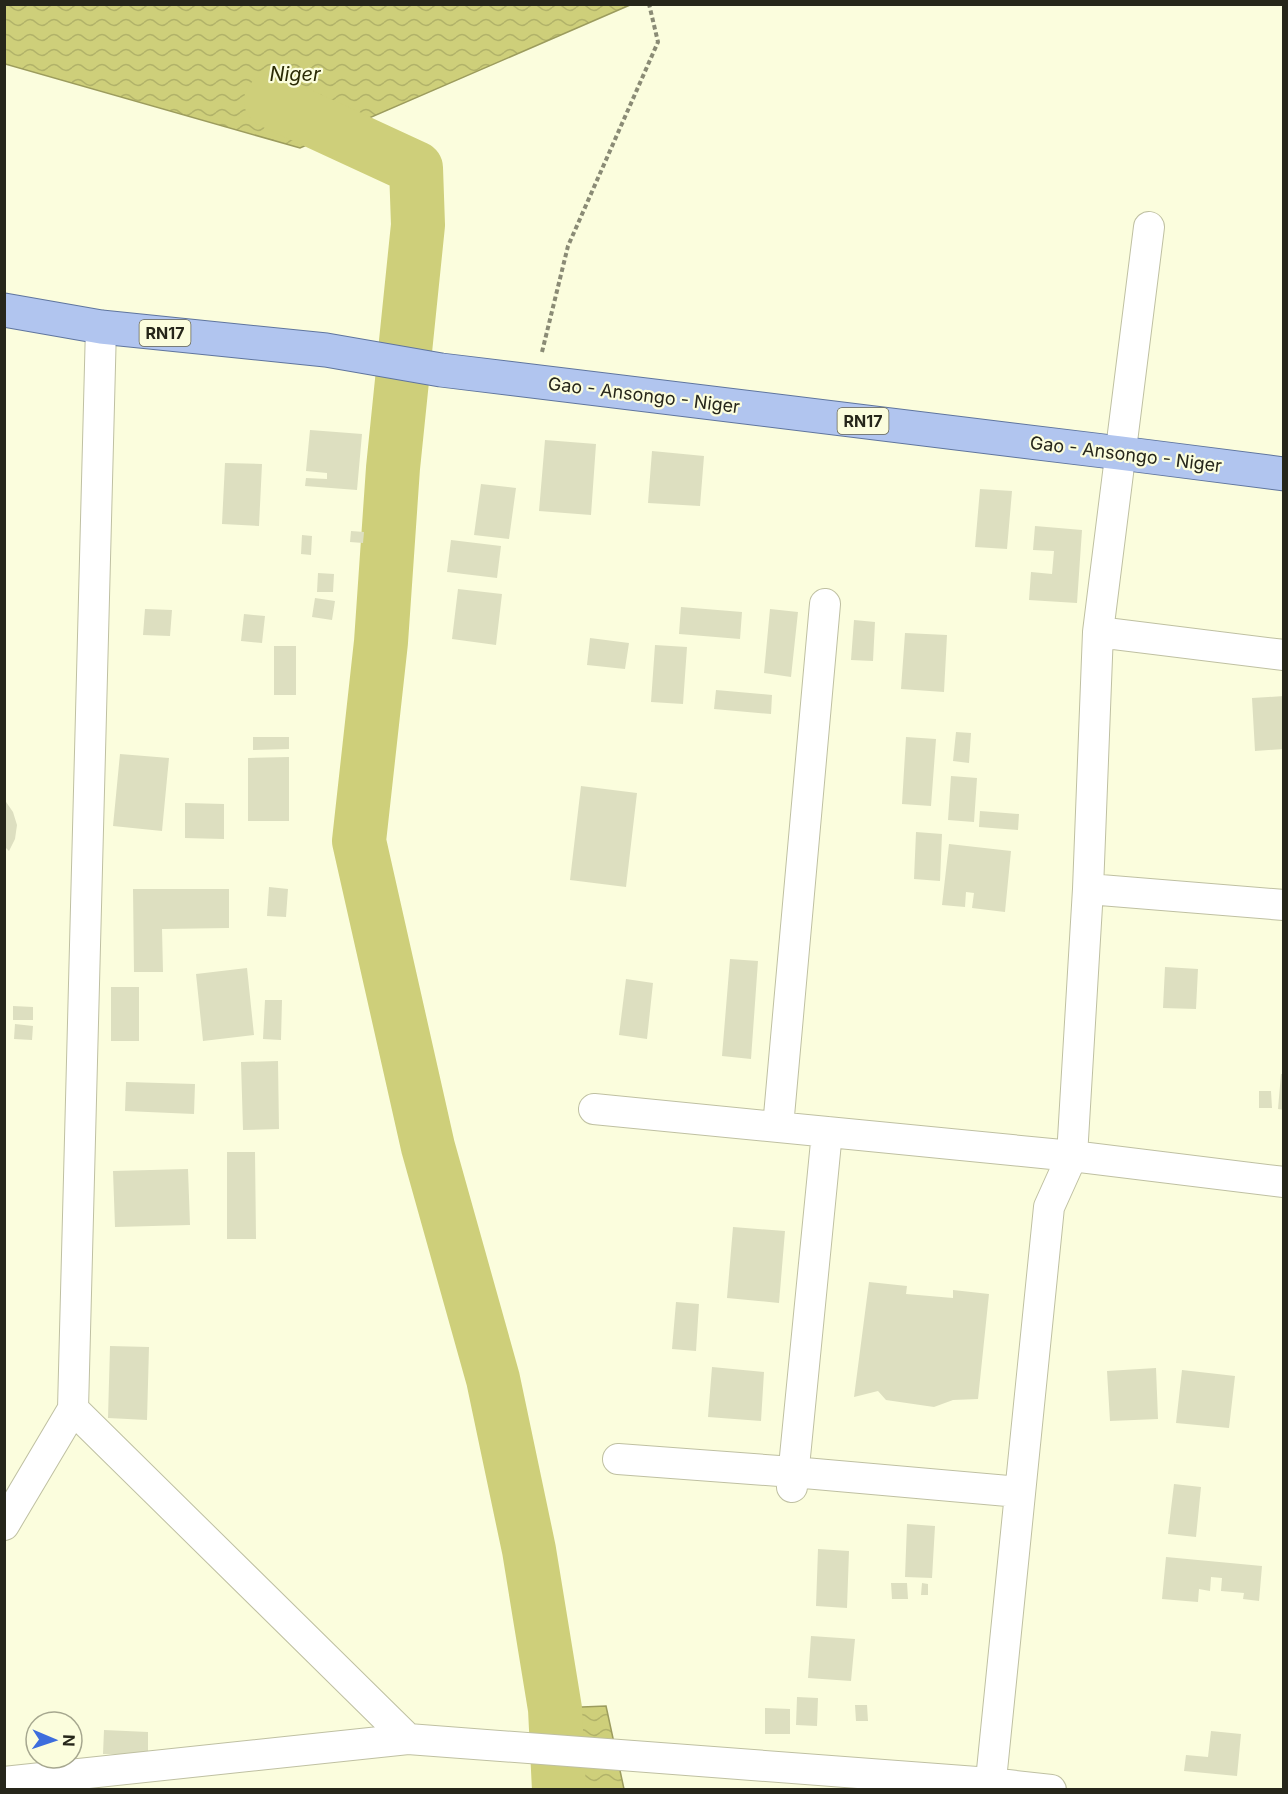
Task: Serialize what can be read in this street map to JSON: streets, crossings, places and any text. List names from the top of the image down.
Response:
{
  "streets": {
    "main road": ["RN17", "Gao - Ansongo - Niger"]
  },
  "water": ["Niger"],
  "north": "right"
}
